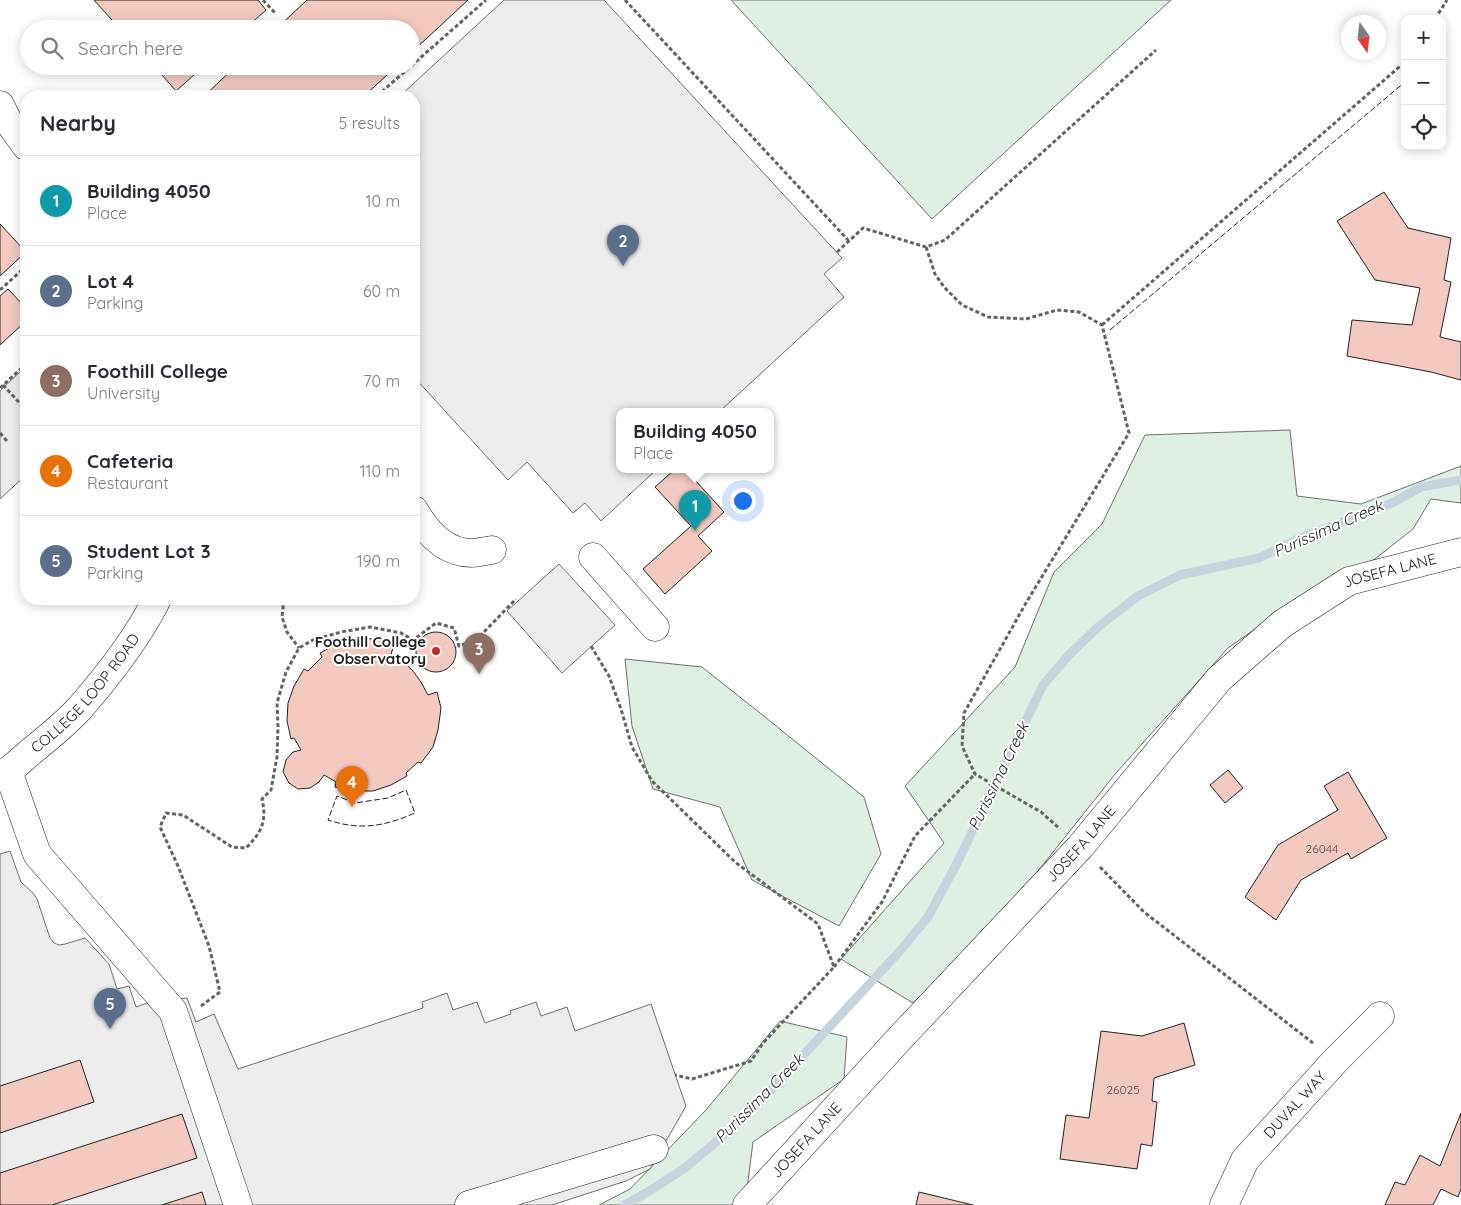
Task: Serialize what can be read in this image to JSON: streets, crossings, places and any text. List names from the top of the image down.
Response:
{
  "streets": {
    "street": ["JOSEFA LANE", "COLLEGE LOOP ROAD", "DUVAL WAY"]
  },
  "water": ["Purissima Creek"],
  "places": ["Foothill College Observatory"],
  "house_numbers": ["26044", "26025"],
  "north": "bottom",
  "page": {
    "map_buttons": ["+", "−"],
    "search": "Search here",
    "heading": ["Nearby", "5 results"],
    "list": [
      {
        "mark": "1",
        "name": "Building 4050",
        "note": "Place",
        "value": "10 m"
      },
      {
        "mark": "2",
        "name": "Lot 4",
        "note": "Parking",
        "value": "60 m"
      },
      {
        "mark": "3",
        "name": "Foothill College",
        "note": "University",
        "value": "70 m"
      },
      {
        "mark": "4",
        "name": "Cafeteria",
        "note": "Restaurant",
        "value": "110 m"
      },
      {
        "mark": "5",
        "name": "Student Lot 3",
        "note": "Parking",
        "value": "190 m"
      }
    ],
    "pins": [
      "2",
      "1",
      "3",
      "4",
      "5"
    ],
    "popup": ["Building 4050", "Place"]
  }
}
